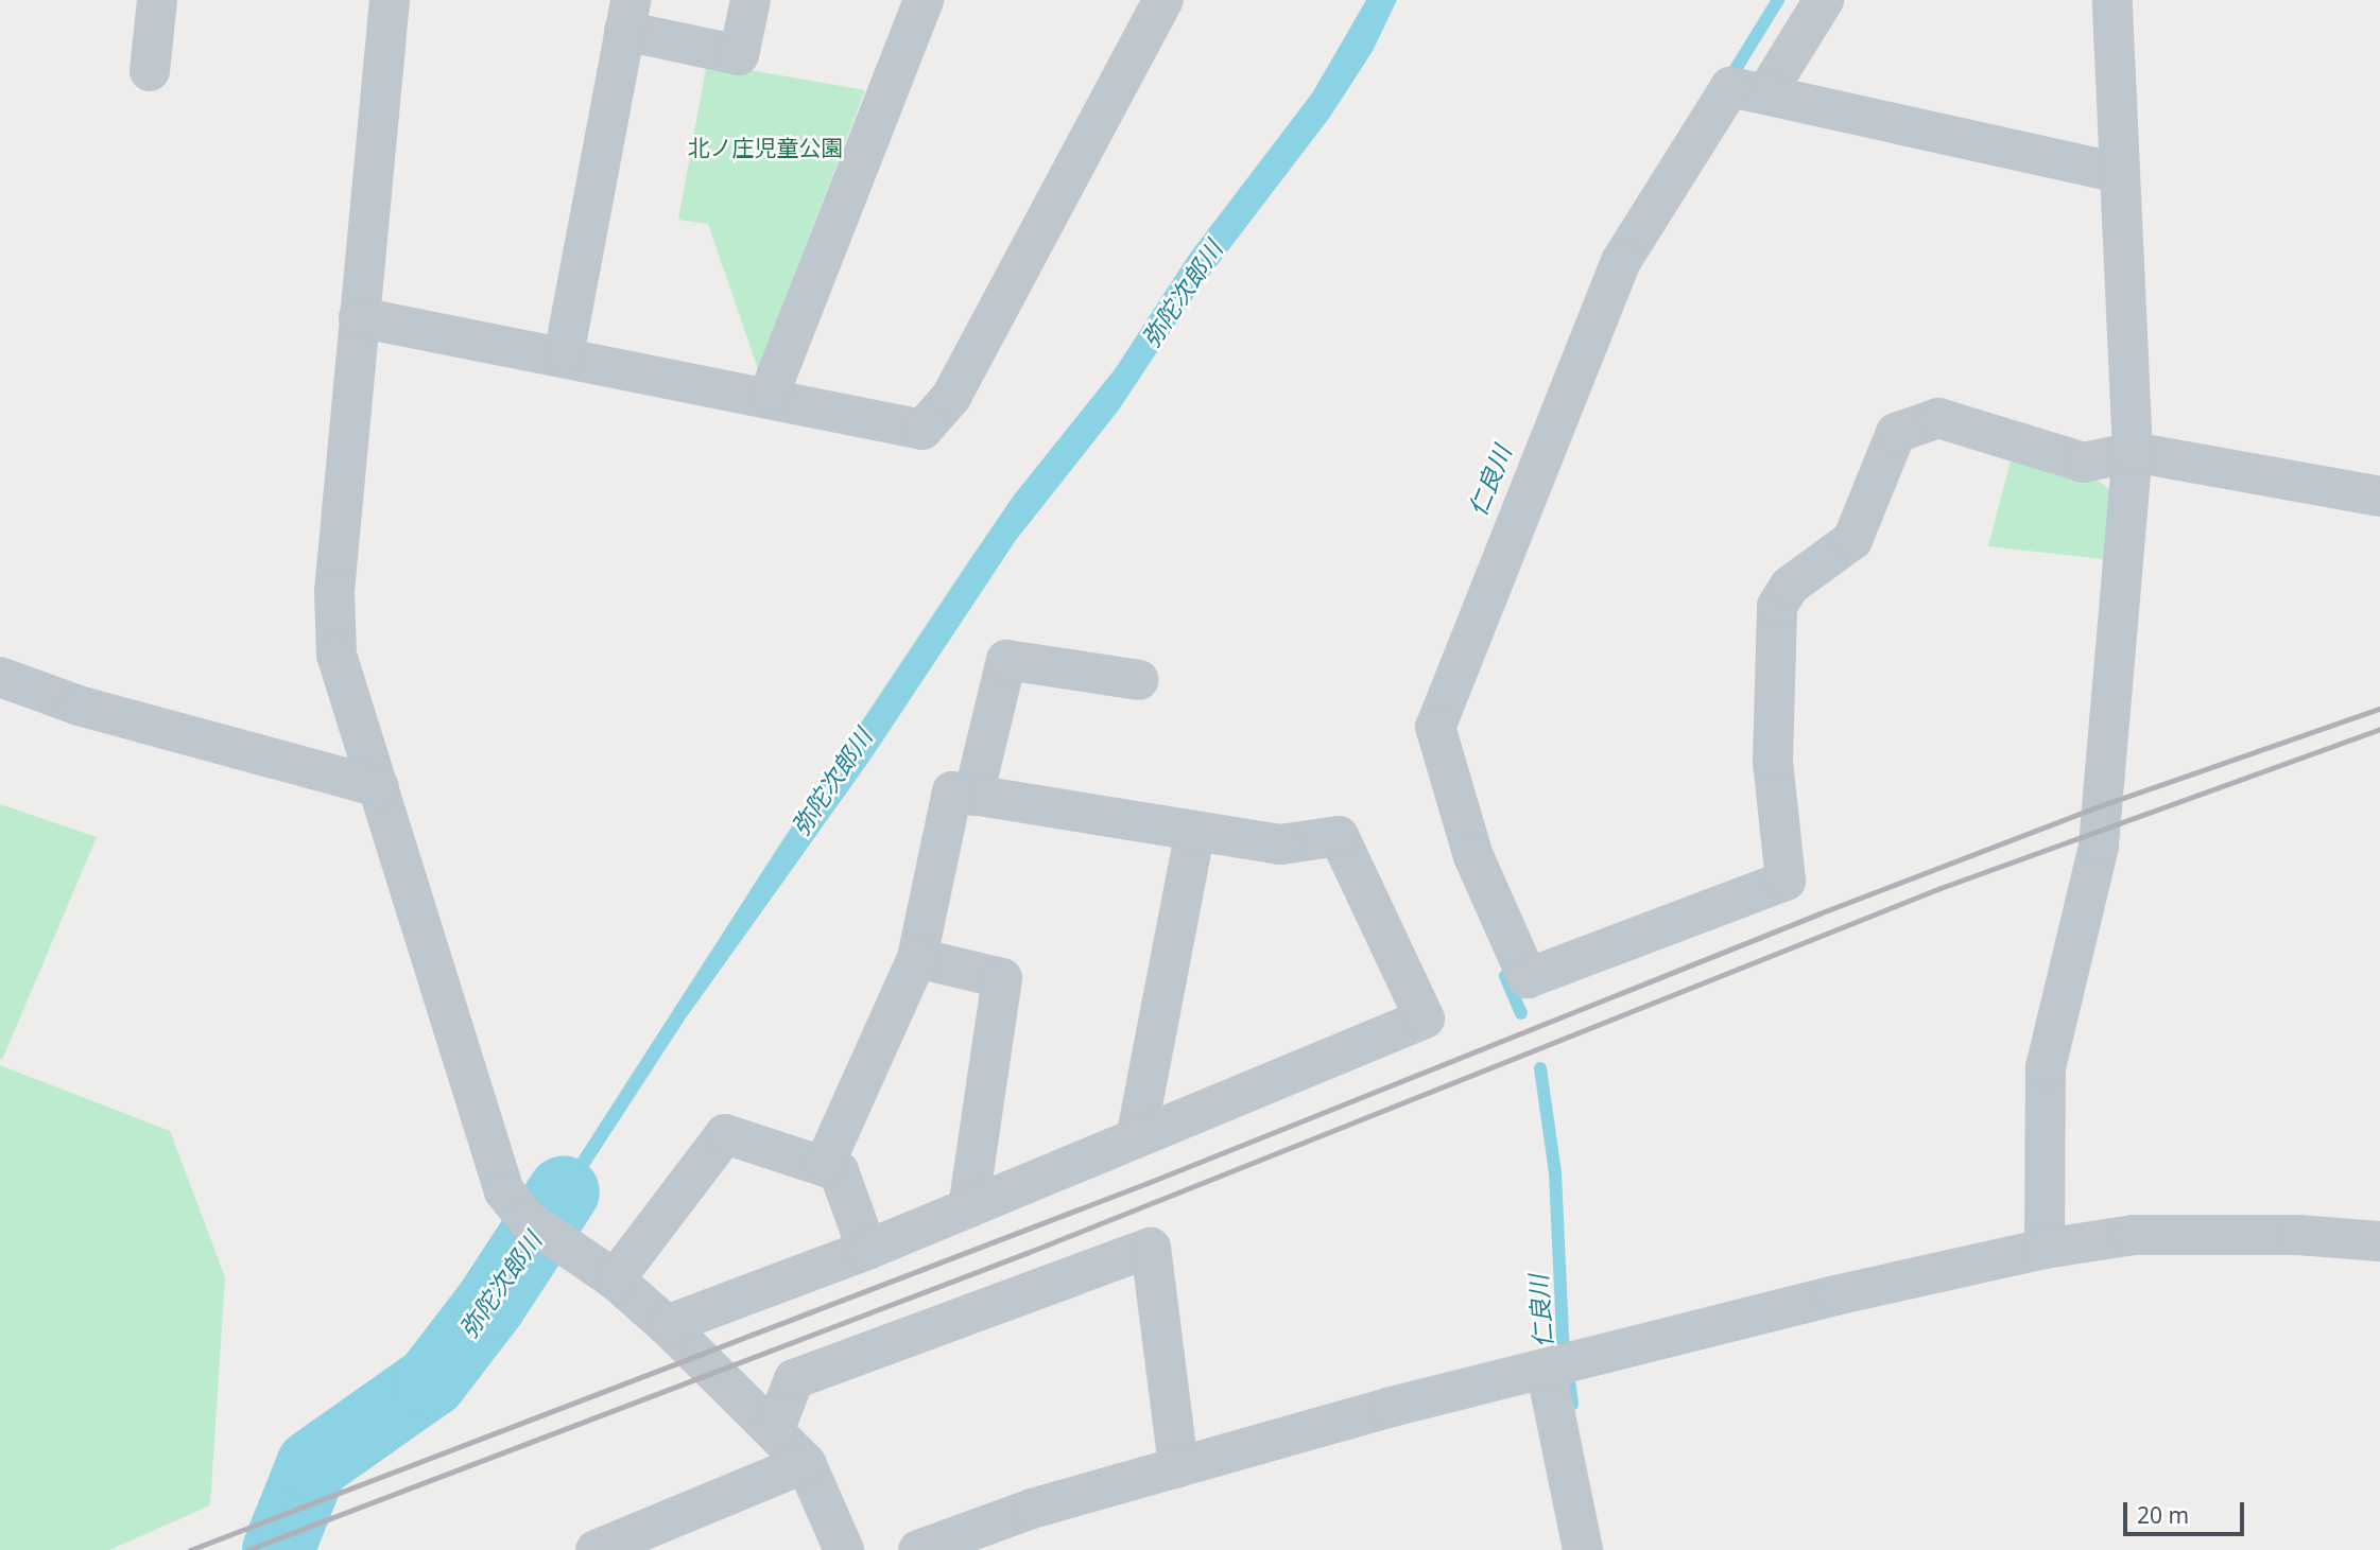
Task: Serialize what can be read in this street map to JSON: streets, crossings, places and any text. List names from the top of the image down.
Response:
{
  "water": ["弥陀次郎川", "仁良川"],
  "parks": ["北ノ庄児童公園"],
  "scale_bar": "20 m"
}
